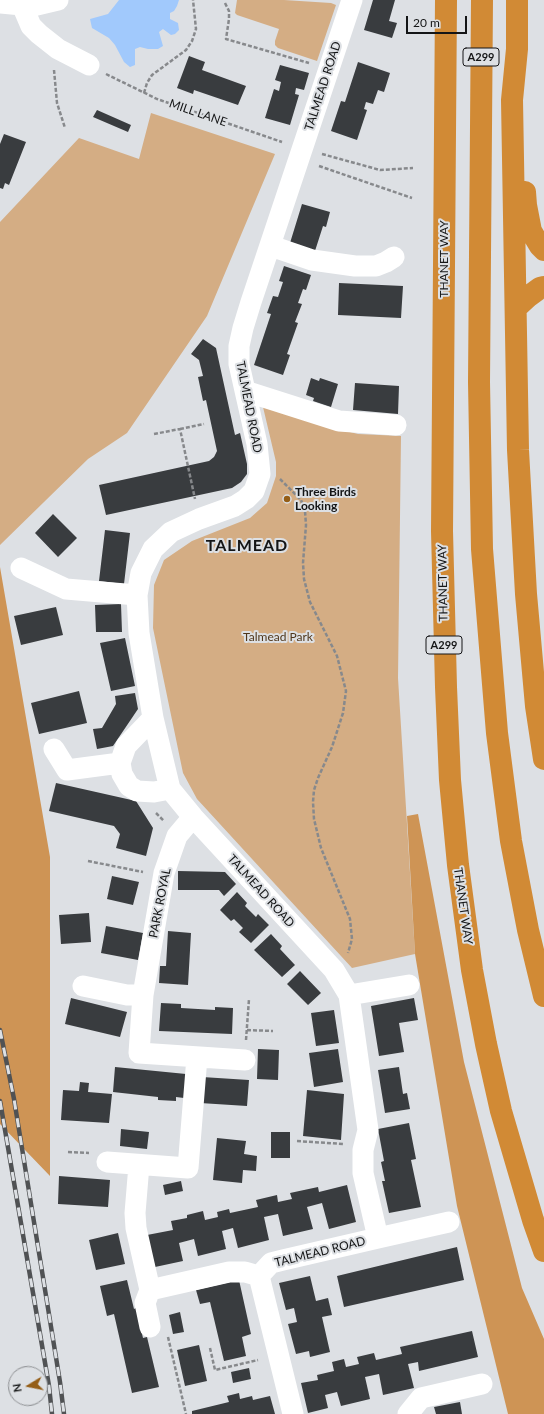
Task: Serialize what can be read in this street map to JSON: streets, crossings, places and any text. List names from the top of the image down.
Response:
{
  "streets": {
    "highway": ["A299", "THANET WAY"],
    "street": ["TALMEAD ROAD", "PARK ROYAL"],
    "path": ["MILL LANE"]
  },
  "crossings": [
    ["TALMEAD ROAD", "MILL LANE"],
    ["TALMEAD ROAD", "PARK ROYAL"]
  ],
  "districts": ["TALMEAD"],
  "parks": ["Talmead Park"],
  "places": ["Three Birds Looking"],
  "scale_bar": "20 m",
  "north": "left"
}
